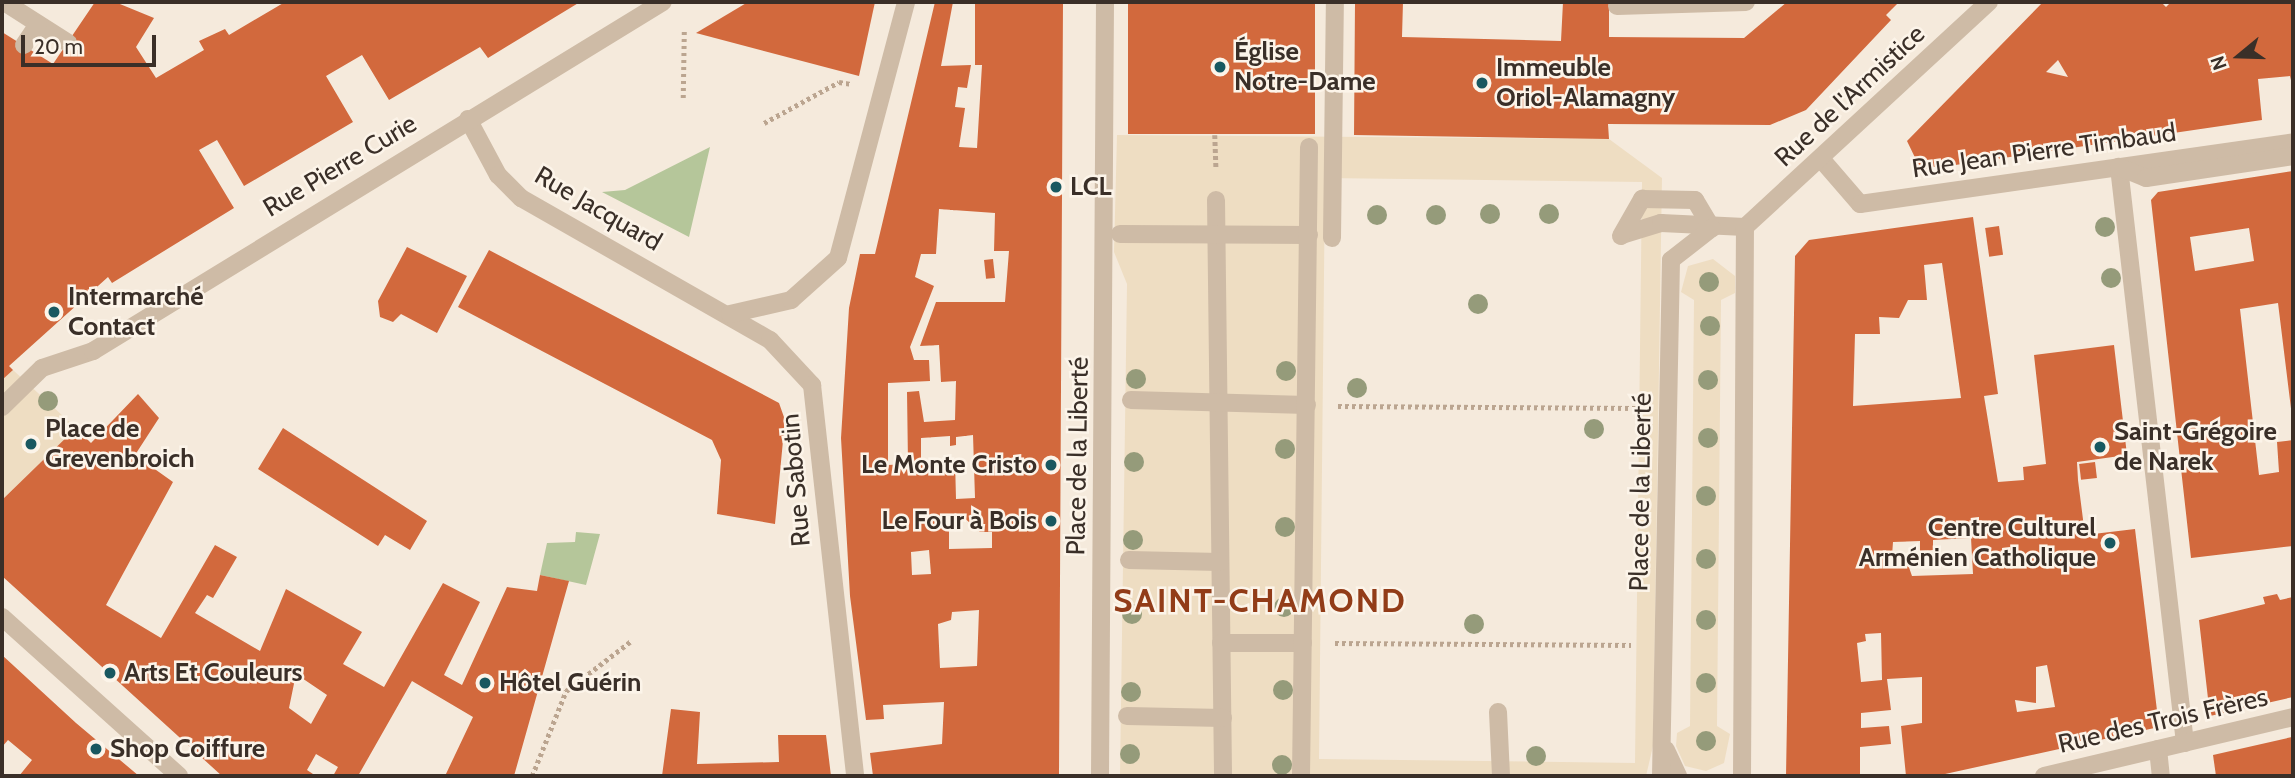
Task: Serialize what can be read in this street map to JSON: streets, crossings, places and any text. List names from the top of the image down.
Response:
{
  "streets": {
    "street": [
      "Rue de l'Armistice",
      "Rue Jean Pierre Timbaud",
      "Rue Pierre Curie",
      "Rue Jacquard",
      "Place de la Liberté",
      "Rue Sabotin",
      "Rue des Trois Frères"
    ]
  },
  "crossings": [
    ["Rue de l'Armistice", "Rue Jean Pierre Timbaud"],
    ["Rue Pierre Curie", "Rue Jacquard"],
    ["Rue Jacquard", "Rue Sabotin"]
  ],
  "districts": ["SAINT-CHAMOND"],
  "places": [
    "Église Notre-Dame",
    "Immeuble Oriol-Alamagny",
    "LCL",
    "Intermarché Contact",
    "Place de Grevenbroich",
    "Saint-Grégoire de Narek",
    "Le Monte Cristo",
    "Le Four à Bois",
    "Centre Culturel Arménien Catholique",
    "Arts Et Couleurs",
    "Hôtel Guérin",
    "Shop Coiffure"
  ],
  "scale_bar": "20 m",
  "north": "left"
}
